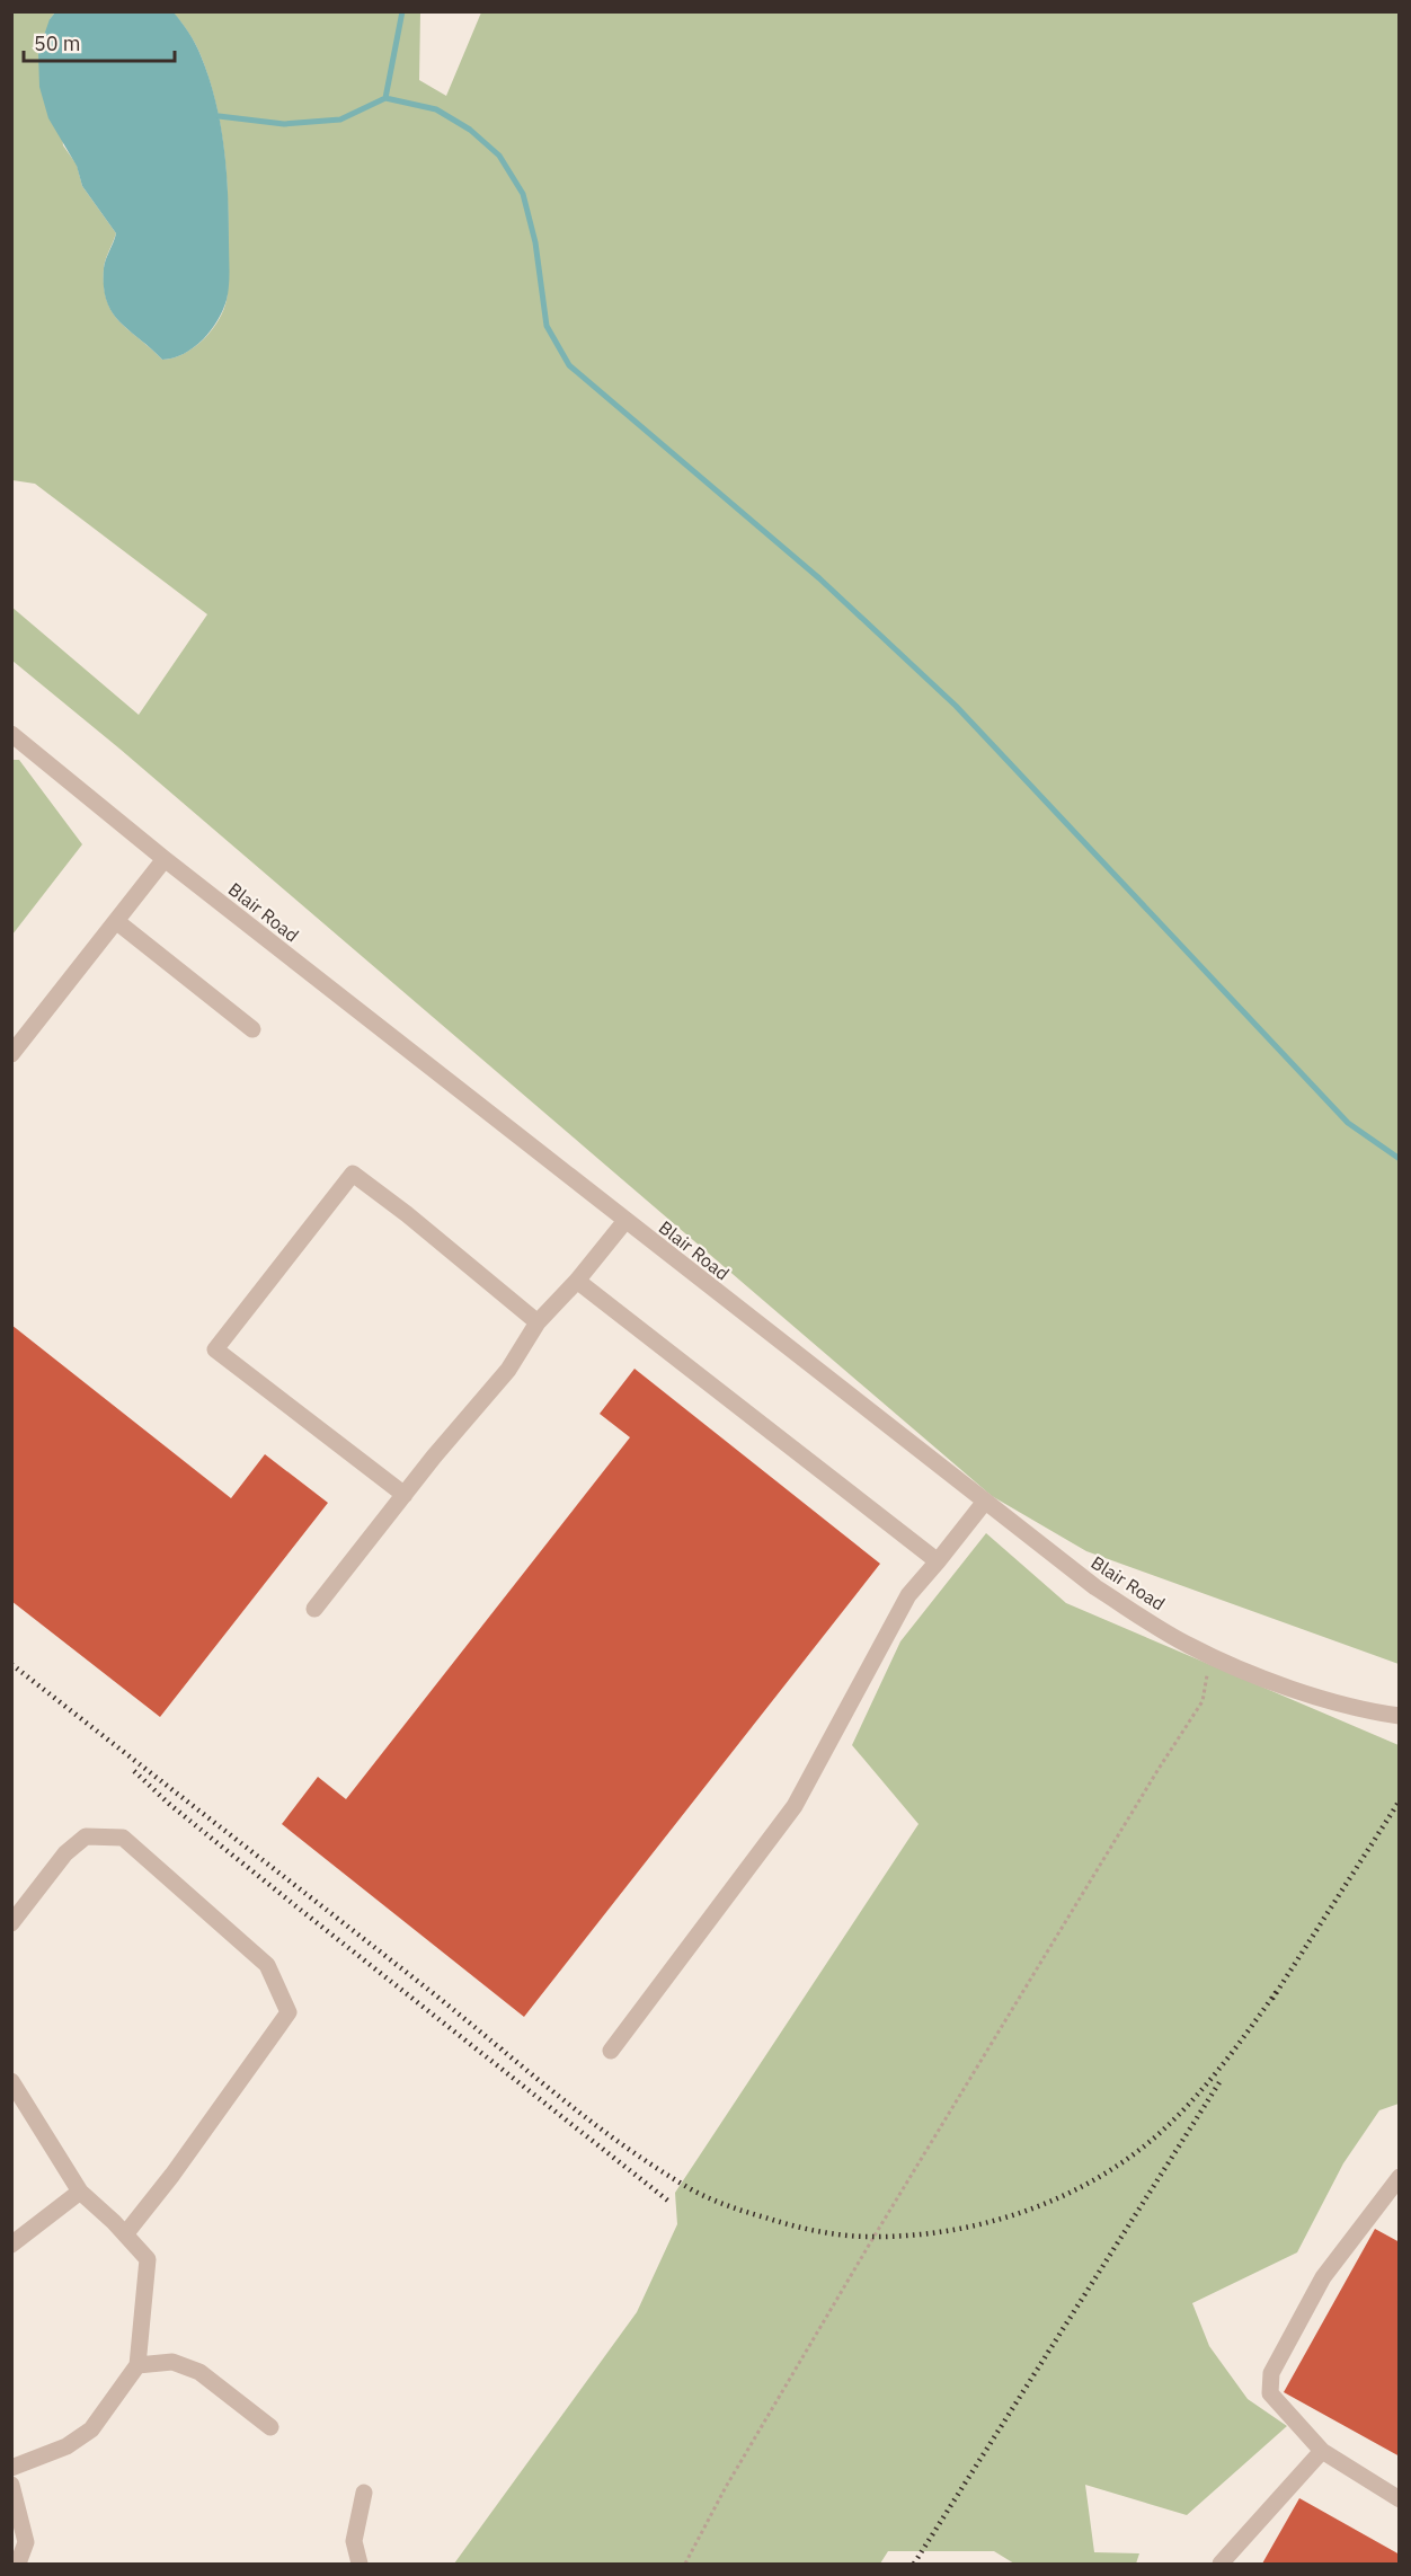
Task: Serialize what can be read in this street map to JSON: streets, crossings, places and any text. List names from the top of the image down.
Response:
{
  "streets": {
    "street": ["Blair Road"]
  },
  "scale_bar": "50 m"
}
